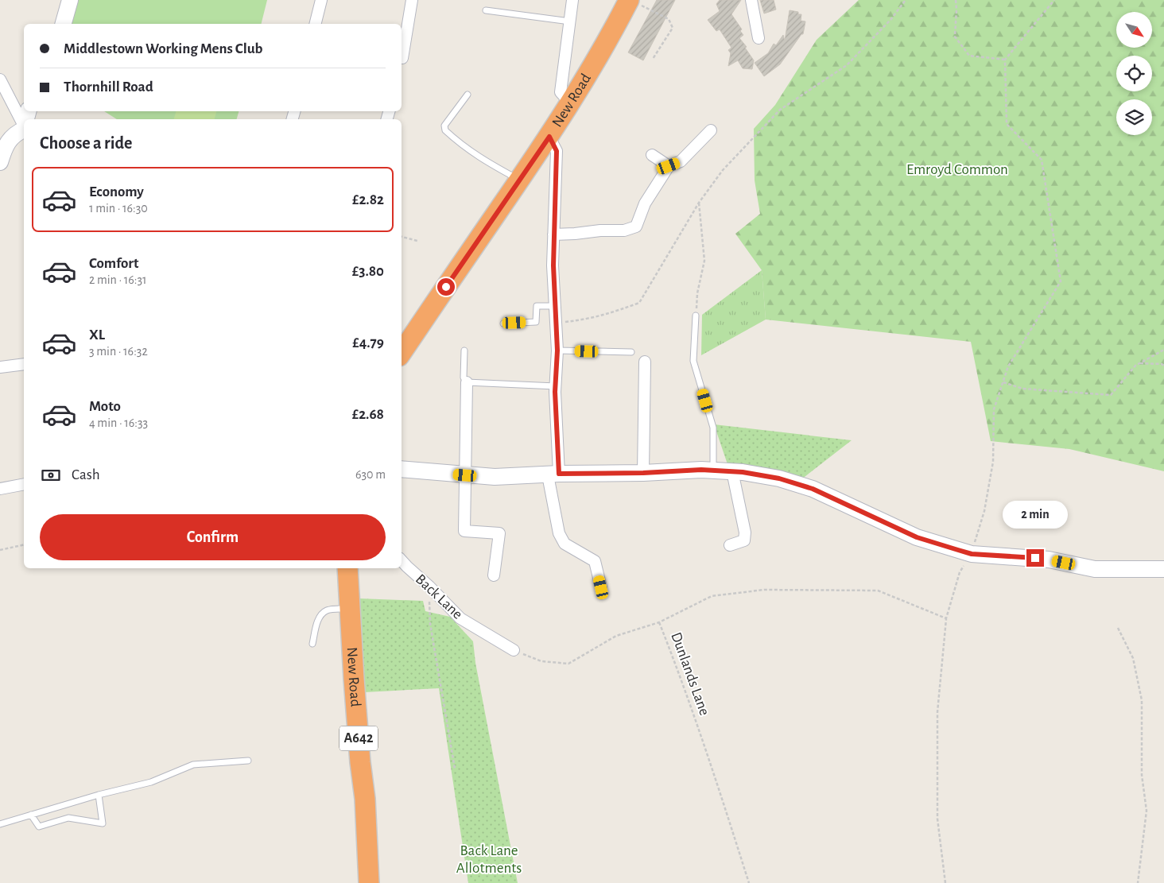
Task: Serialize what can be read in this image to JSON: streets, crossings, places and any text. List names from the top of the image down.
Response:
{
  "streets": {
    "highway": ["New Road", "A642"],
    "street": ["Back Lane"],
    "path": ["Dunlands Lane"]
  },
  "crossings": [
    ["Back Lane", "Dunlands Lane"]
  ],
  "parks": ["Emroyd Common", "Back Lane Allotments"],
  "north": "bottom right",
  "page": {
    "banner": ["Middlestown Working Mens Club", "Thornhill Road"],
    "heading": "Choose a ride",
    "list": [
      {
        "name": "Economy",
        "note": "1 min · 16:30",
        "value": "£2.82"
      },
      {
        "name": "Comfort",
        "note": "2 min · 16:31",
        "value": "£3.80"
      },
      {
        "name": "XL",
        "note": "3 min · 16:32",
        "value": "£4.79"
      },
      {
        "name": "Moto",
        "note": "4 min · 16:33",
        "value": "£2.68"
      }
    ],
    "pay": ["Cash", "630 m"],
    "bubble": "2 min",
    "buttons": "Confirm"
  }
}
